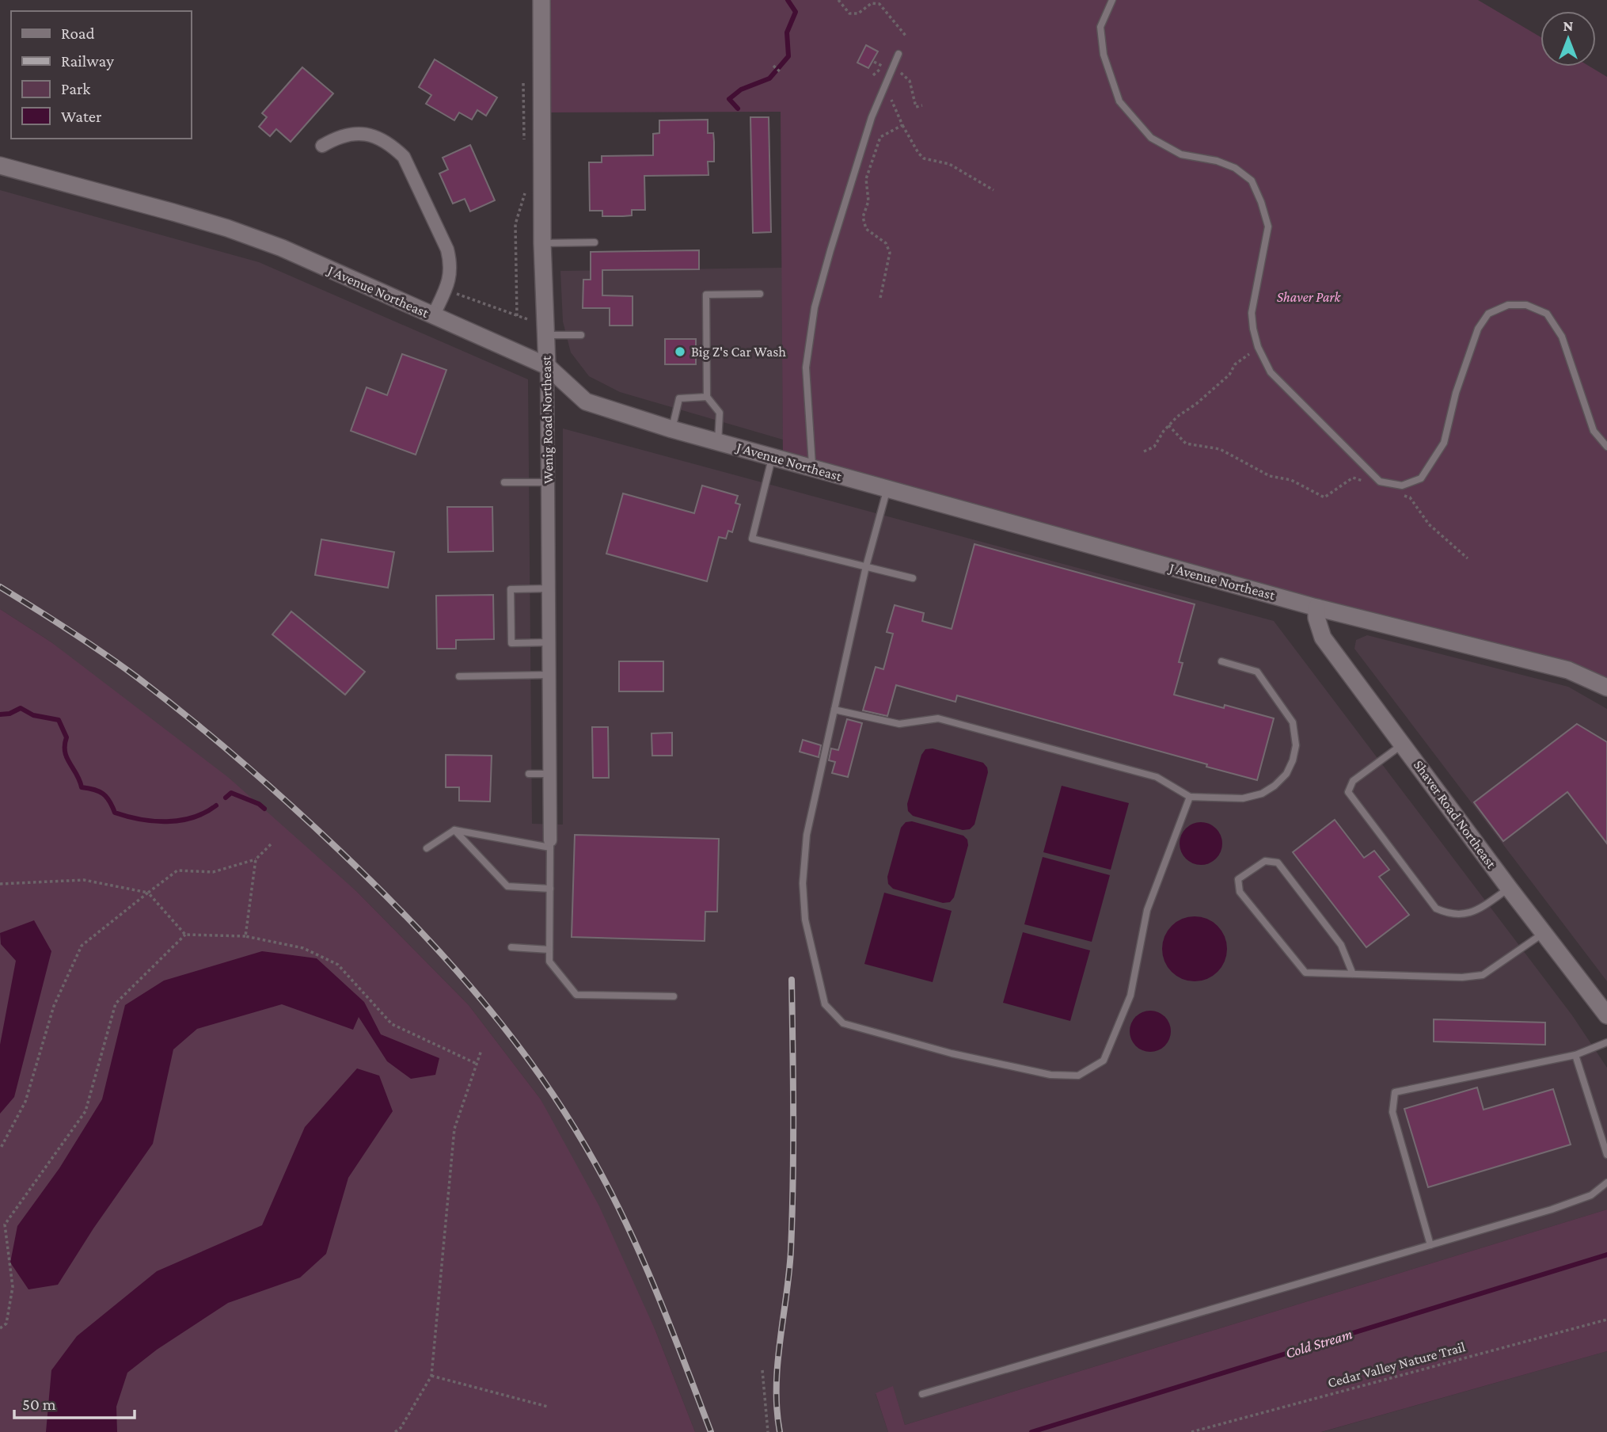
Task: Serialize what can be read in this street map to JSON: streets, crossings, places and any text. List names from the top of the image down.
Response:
{
  "streets": {
    "street": ["J Avenue Northeast", "Wenig Road Northeast", "Shaver Road Northeast"],
    "path": ["Cedar Valley Nature Trail"]
  },
  "crossings": [
    ["J Avenue Northeast", "Wenig Road Northeast"],
    ["J Avenue Northeast", "Shaver Road Northeast"]
  ],
  "water": ["Cold Stream"],
  "parks": ["Shaver Park"],
  "places": ["Big Z's Car Wash"],
  "legend": [
    "Road",
    "Railway",
    "Park",
    "Water"
  ],
  "scale_bar": "50 m",
  "north": "top"
}
